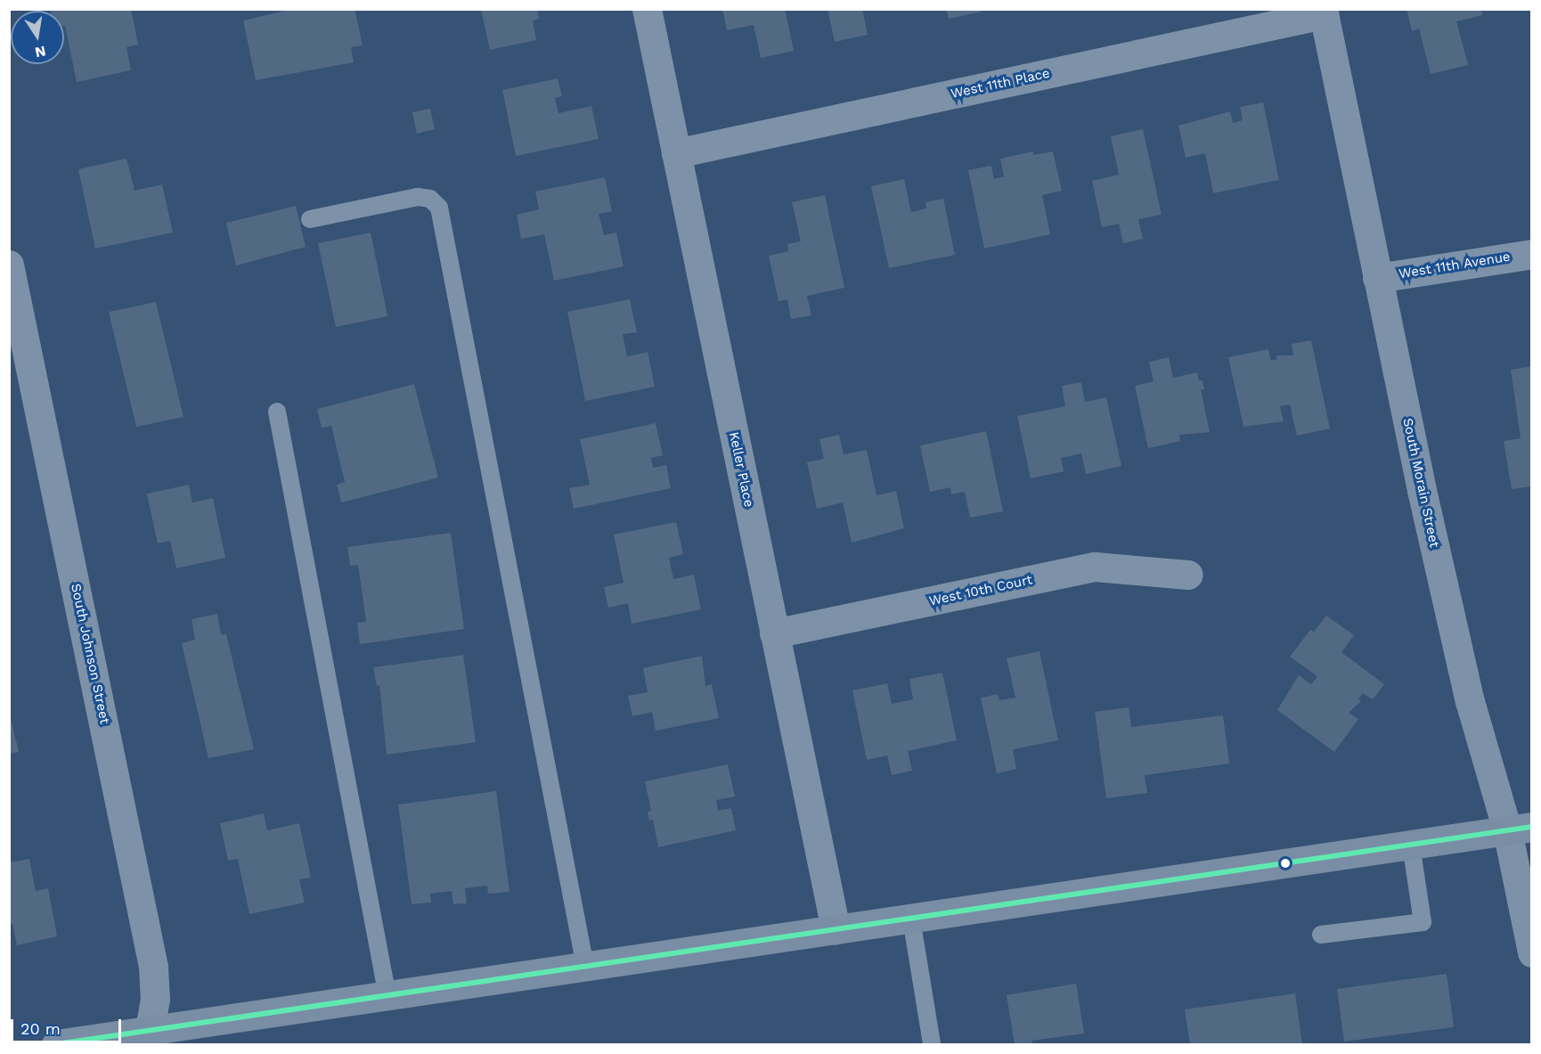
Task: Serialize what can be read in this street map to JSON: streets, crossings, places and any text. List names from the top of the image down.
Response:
{
  "streets": {
    "street": [
      "West 11th Place",
      "West 11th Avenue",
      "Keller Place",
      "South Morain Street",
      "West 10th Court",
      "South Johnson Street"
    ]
  },
  "crossings": [
    ["West 11th Place", "Keller Place"],
    ["West 11th Place", "South Morain Street"],
    ["West 11th Avenue", "South Morain Street"],
    ["Keller Place", "West 10th Court"]
  ],
  "scale_bar": "20 m",
  "north": "bottom"
}
